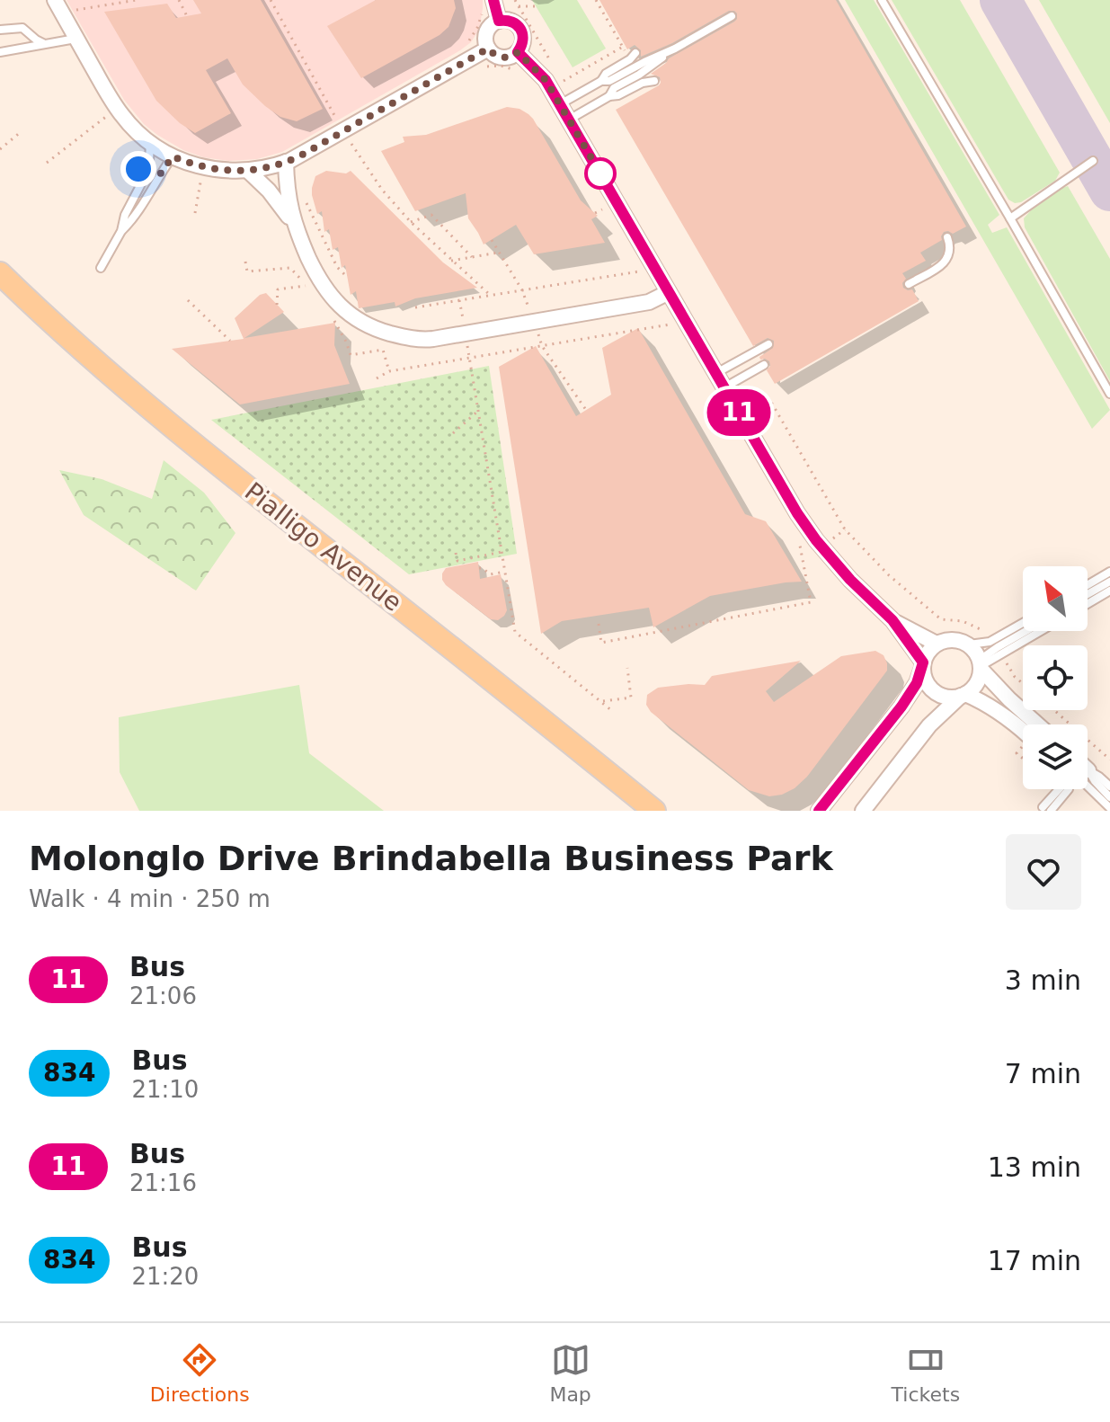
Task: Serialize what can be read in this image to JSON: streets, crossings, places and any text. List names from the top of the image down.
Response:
{
  "streets": {
    "main road": ["Pialligo Avenue"]
  },
  "lines": ["bus line 11"],
  "north": "top left",
  "page": {
    "on_map": "11",
    "heading": ["Molonglo Drive Brindabella Business Park", "Walk · 4 min · 250 m"],
    "list": [
      {
        "mark": "11",
        "name": "Bus",
        "note": "21:06",
        "value": "3 min"
      },
      {
        "mark": "834",
        "name": "Bus",
        "note": "21:10",
        "value": "7 min"
      },
      {
        "mark": "11",
        "name": "Bus",
        "note": "21:16",
        "value": "13 min"
      },
      {
        "mark": "834",
        "name": "Bus",
        "note": "21:20",
        "value": "17 min"
      }
    ],
    "tabs": ["Directions", "Map", "Tickets"]
  }
}
